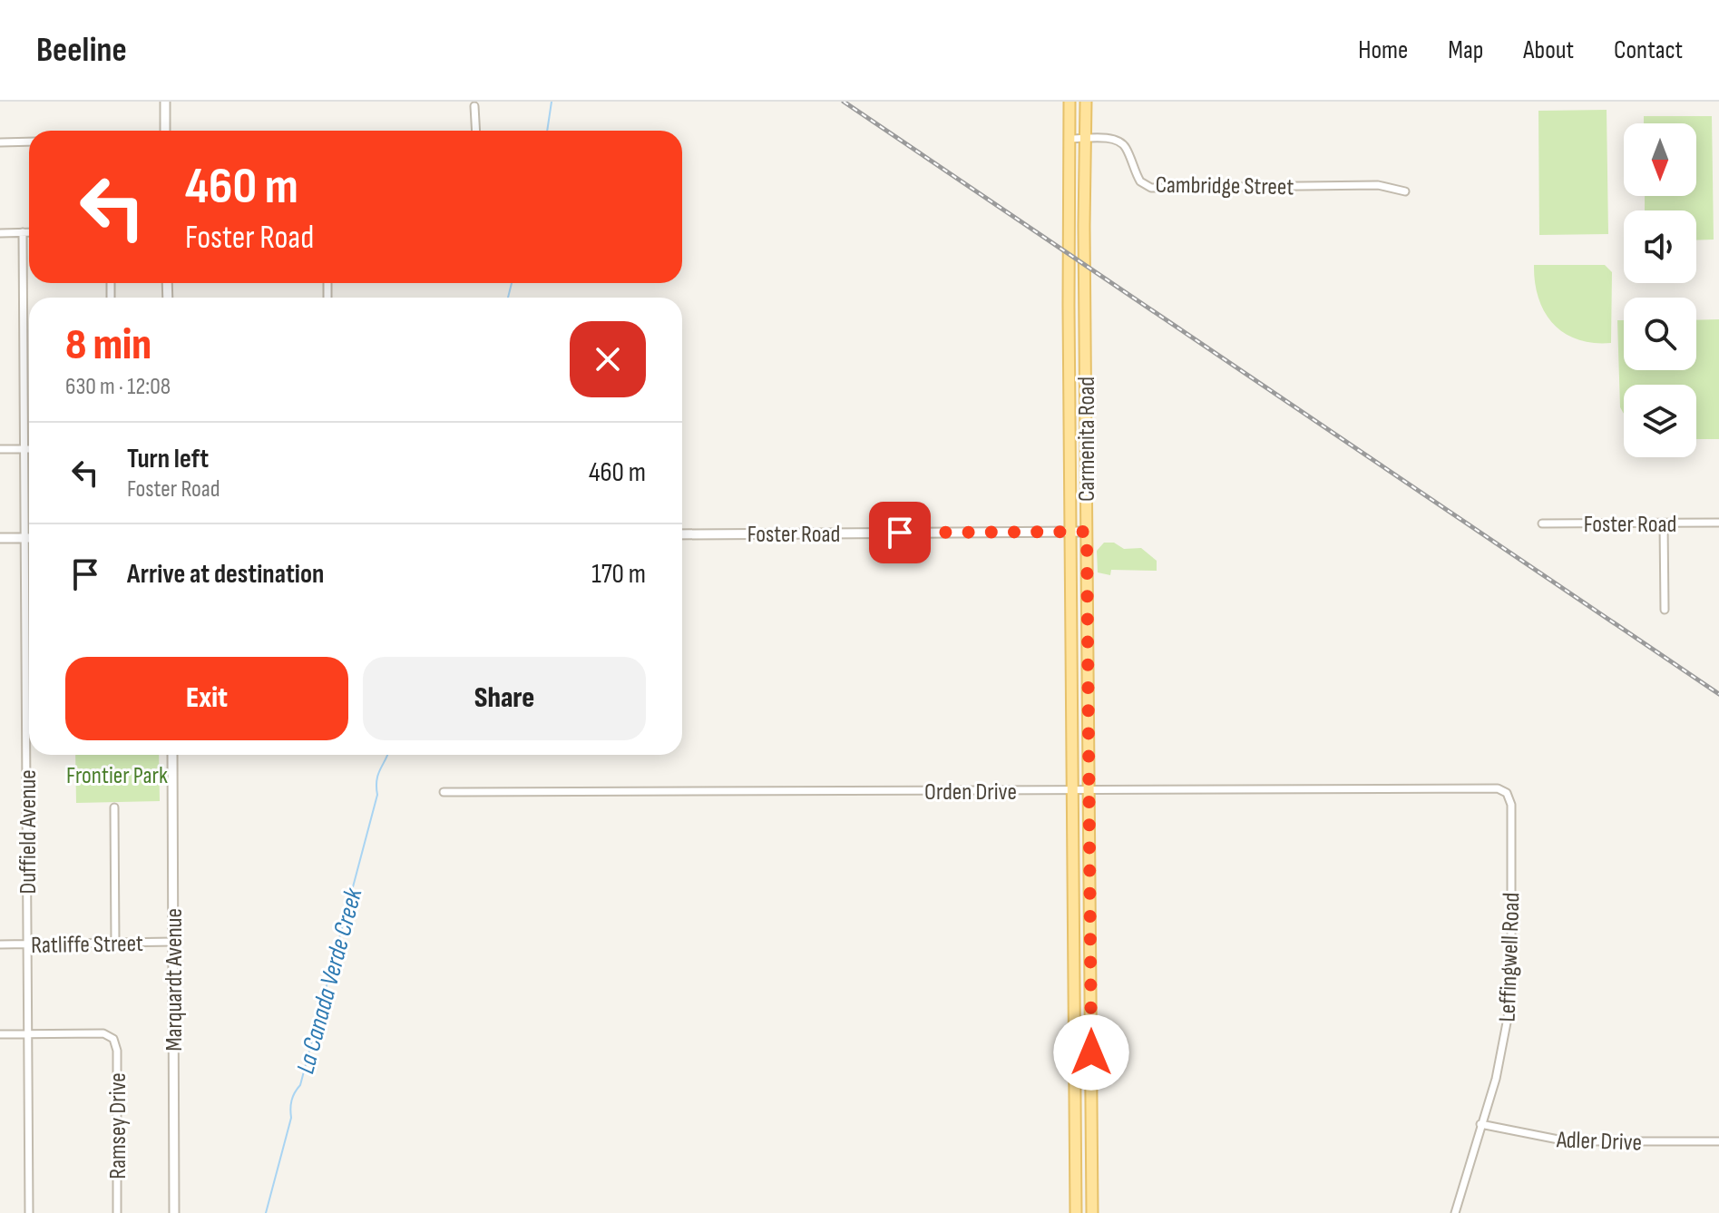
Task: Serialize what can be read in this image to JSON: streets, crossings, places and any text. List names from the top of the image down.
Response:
{
  "streets": {
    "main road": ["Carmenita Road"],
    "street": [
      "Cambridge Street",
      "Foster Road",
      "Orden Drive",
      "Duffield Avenue",
      "Ratliffe Street",
      "Leffingwell Road",
      "Marquardt Avenue",
      "Ramsey Drive",
      "Adler Drive"
    ]
  },
  "crossings": [
    ["Cambridge Street", "Carmenita Road"],
    ["Carmenita Road", "Foster Road"],
    ["Carmenita Road", "Orden Drive"],
    ["Orden Drive", "Leffingwell Road"],
    ["Duffield Avenue", "Ratliffe Street"],
    ["Duffield Avenue", "Ramsey Drive"],
    ["Ratliffe Street", "Marquardt Avenue"],
    ["Leffingwell Road", "Adler Drive"]
  ],
  "water": ["La Canada Verde Creek"],
  "parks": ["Frontier Park"],
  "north": "bottom",
  "page": {
    "header": "Beeline",
    "nav": [
      "Home",
      "Map",
      "About",
      "Contact"
    ],
    "turn": ["460 m", "Foster Road"],
    "heading": ["8 min", "630 m · 12:08"],
    "list": [
      {
        "name": "Turn left",
        "note": "Foster Road",
        "value": "460 m"
      },
      {
        "name": "Arrive at destination",
        "value": "170 m"
      }
    ],
    "buttons": ["Exit", "Share"]
  }
}
